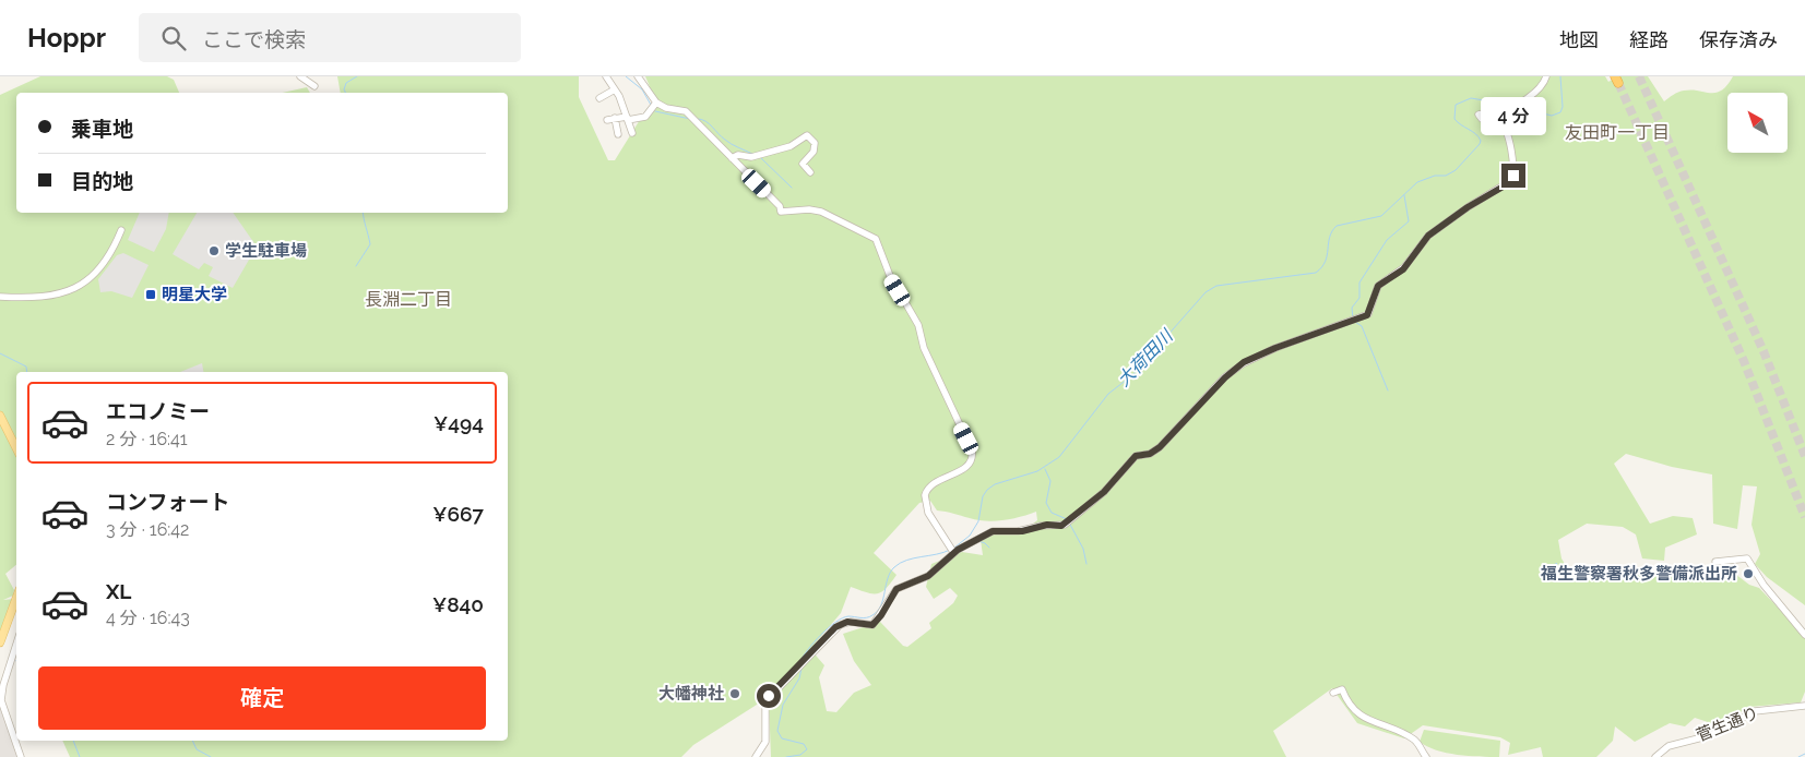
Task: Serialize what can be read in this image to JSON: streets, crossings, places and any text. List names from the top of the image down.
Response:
{
  "streets": {
    "street": ["菅生通り"]
  },
  "districts": ["友田町一丁目", "長淵二丁目"],
  "water": ["大荷田川"],
  "places": {
    "other": ["学生駐車場", "福生警察署秋多警備派出所", "大幡神社"],
    "transit": ["明星大学"]
  },
  "north": "top left",
  "page": {
    "header": "Hoppr",
    "search": "ここで検索",
    "nav": ["地図", "経路", "保存済み"],
    "banner": ["乗車地", "目的地"],
    "bubble": "4 分",
    "list": [
      {
        "name": "エコノミー",
        "note": "2 分 · 16:41",
        "value": "¥494"
      },
      {
        "name": "コンフォート",
        "note": "3 分 · 16:42",
        "value": "¥667"
      },
      {
        "name": "XL",
        "note": "4 分 · 16:43",
        "value": "¥840"
      }
    ],
    "buttons": "確定"
  }
}
